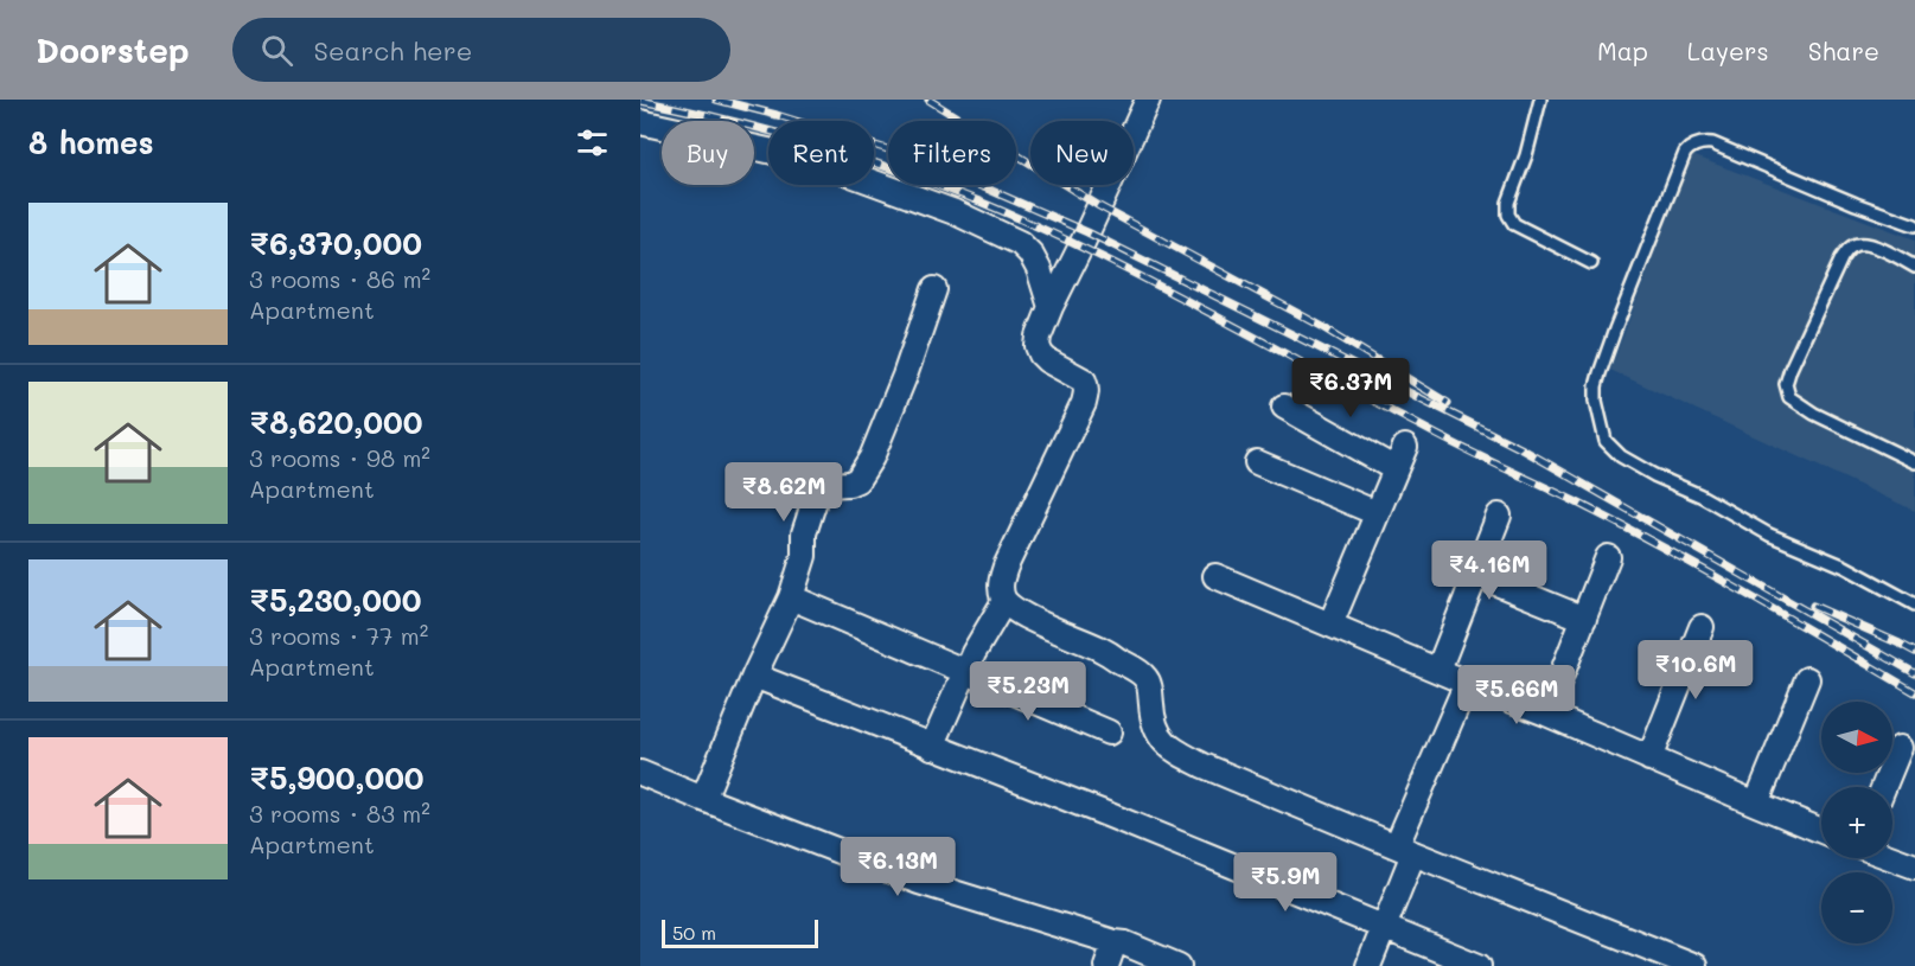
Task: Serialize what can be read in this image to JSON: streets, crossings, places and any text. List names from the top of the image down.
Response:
{
  "scale_bar": "50 m",
  "north": "right",
  "page": {
    "header": "Doorstep",
    "search": "Search here",
    "nav": ["Map", "Layers", "Share"],
    "heading": "8 homes",
    "chip": [
      "Buy",
      "Rent",
      "Filters",
      "New"
    ],
    "list": [
      {
        "name": "₹6,370,000",
        "note": "3 rooms · 86 m² · Apartment"
      },
      {
        "name": "₹8,620,000",
        "note": "3 rooms · 98 m² · Apartment"
      },
      {
        "name": "₹5,230,000",
        "note": "3 rooms · 77 m² · Apartment"
      },
      {
        "name": "₹5,900,000",
        "note": "3 rooms · 83 m² · Apartment"
      }
    ],
    "price": [
      "₹6.37M",
      "₹8.62M",
      "₹4.16M",
      "₹10.6M",
      "₹5.23M",
      "₹5.66M",
      "₹6.13M",
      "₹5.9M"
    ],
    "map_buttons": ["+", "−"],
    "scale": "50 m"
  }
}
